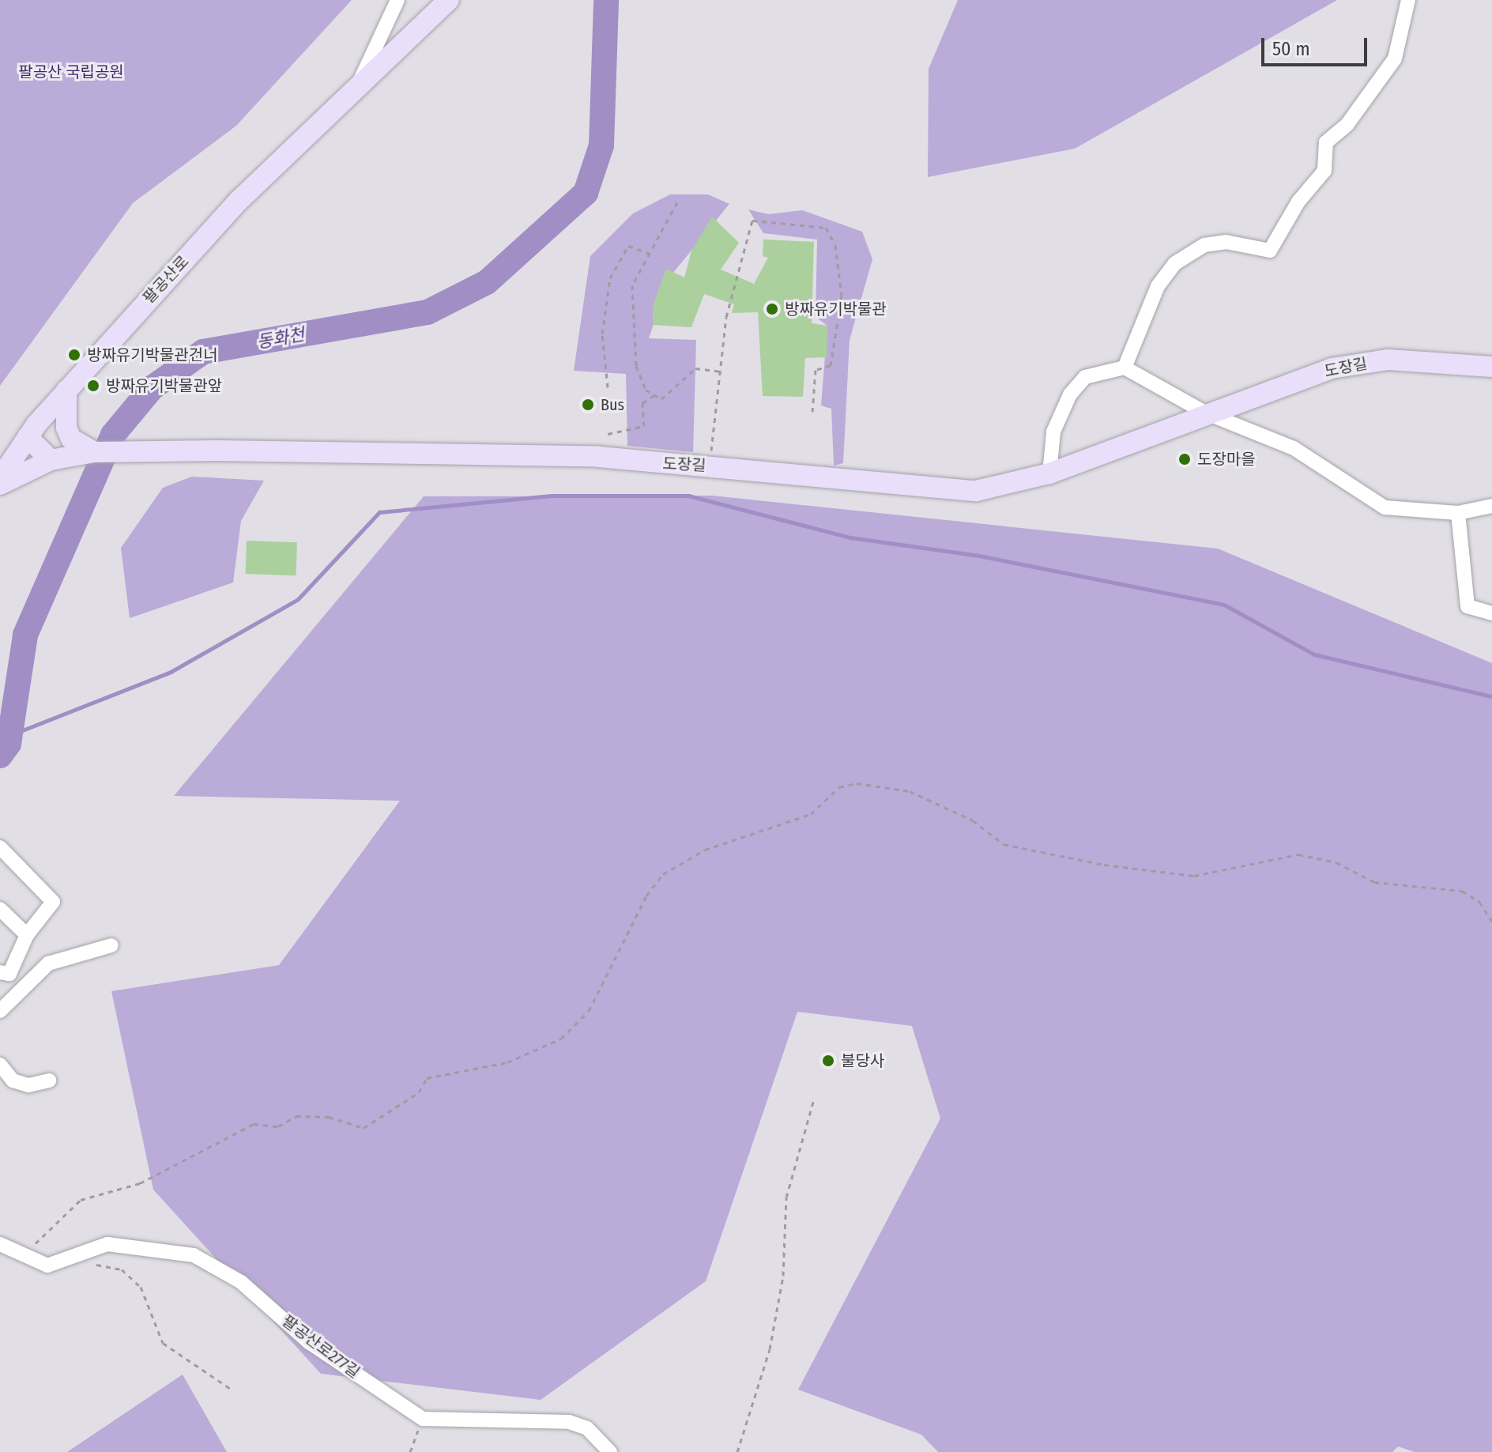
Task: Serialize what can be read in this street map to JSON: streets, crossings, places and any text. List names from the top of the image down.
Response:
{
  "streets": {
    "street": ["팔공산로", "도장길", "팔공산로277길"]
  },
  "water": ["동화천"],
  "parks": ["팔공산 국립공원"],
  "places": [
    "방짜유기박물관",
    "방짜유기박물관건너",
    "방짜유기박물관앞",
    "Bus",
    "도장마을",
    "불당사"
  ],
  "scale_bar": "50 m"
}
